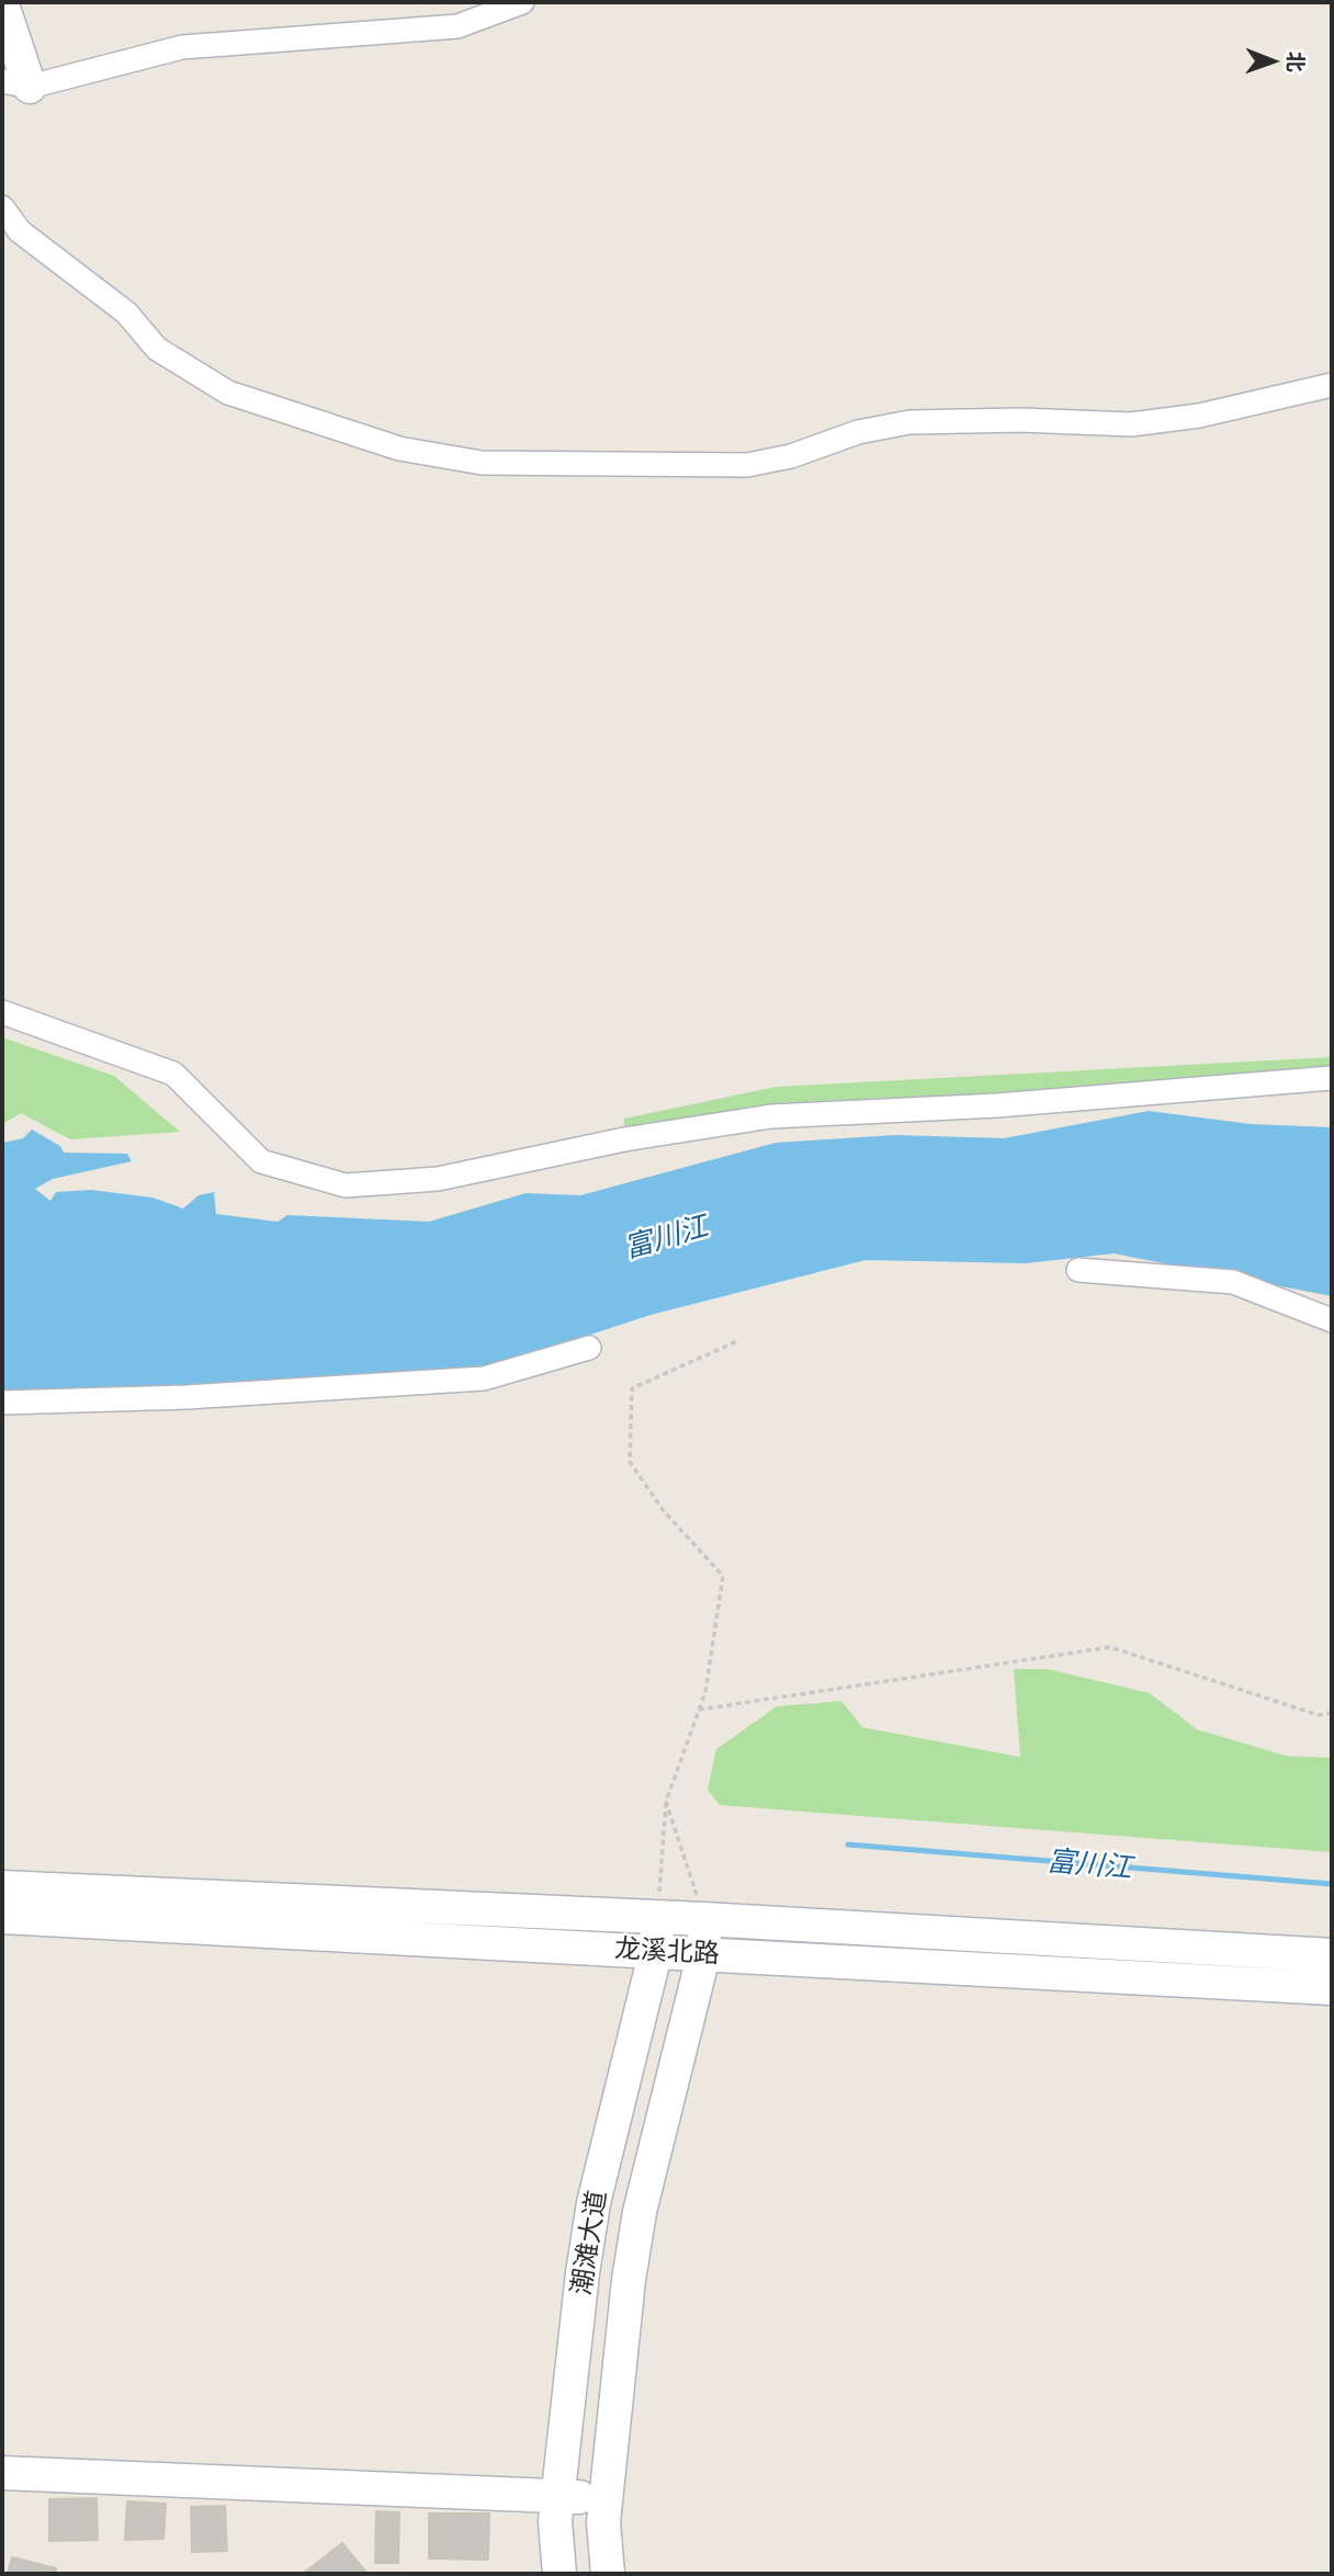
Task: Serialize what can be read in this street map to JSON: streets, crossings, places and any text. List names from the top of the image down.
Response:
{
  "streets": {
    "main road": ["龙溪北路", "潮滩大道"]
  },
  "crossings": [
    ["龙溪北路", "潮滩大道"]
  ],
  "water": ["富川江"],
  "north": "right"
}
